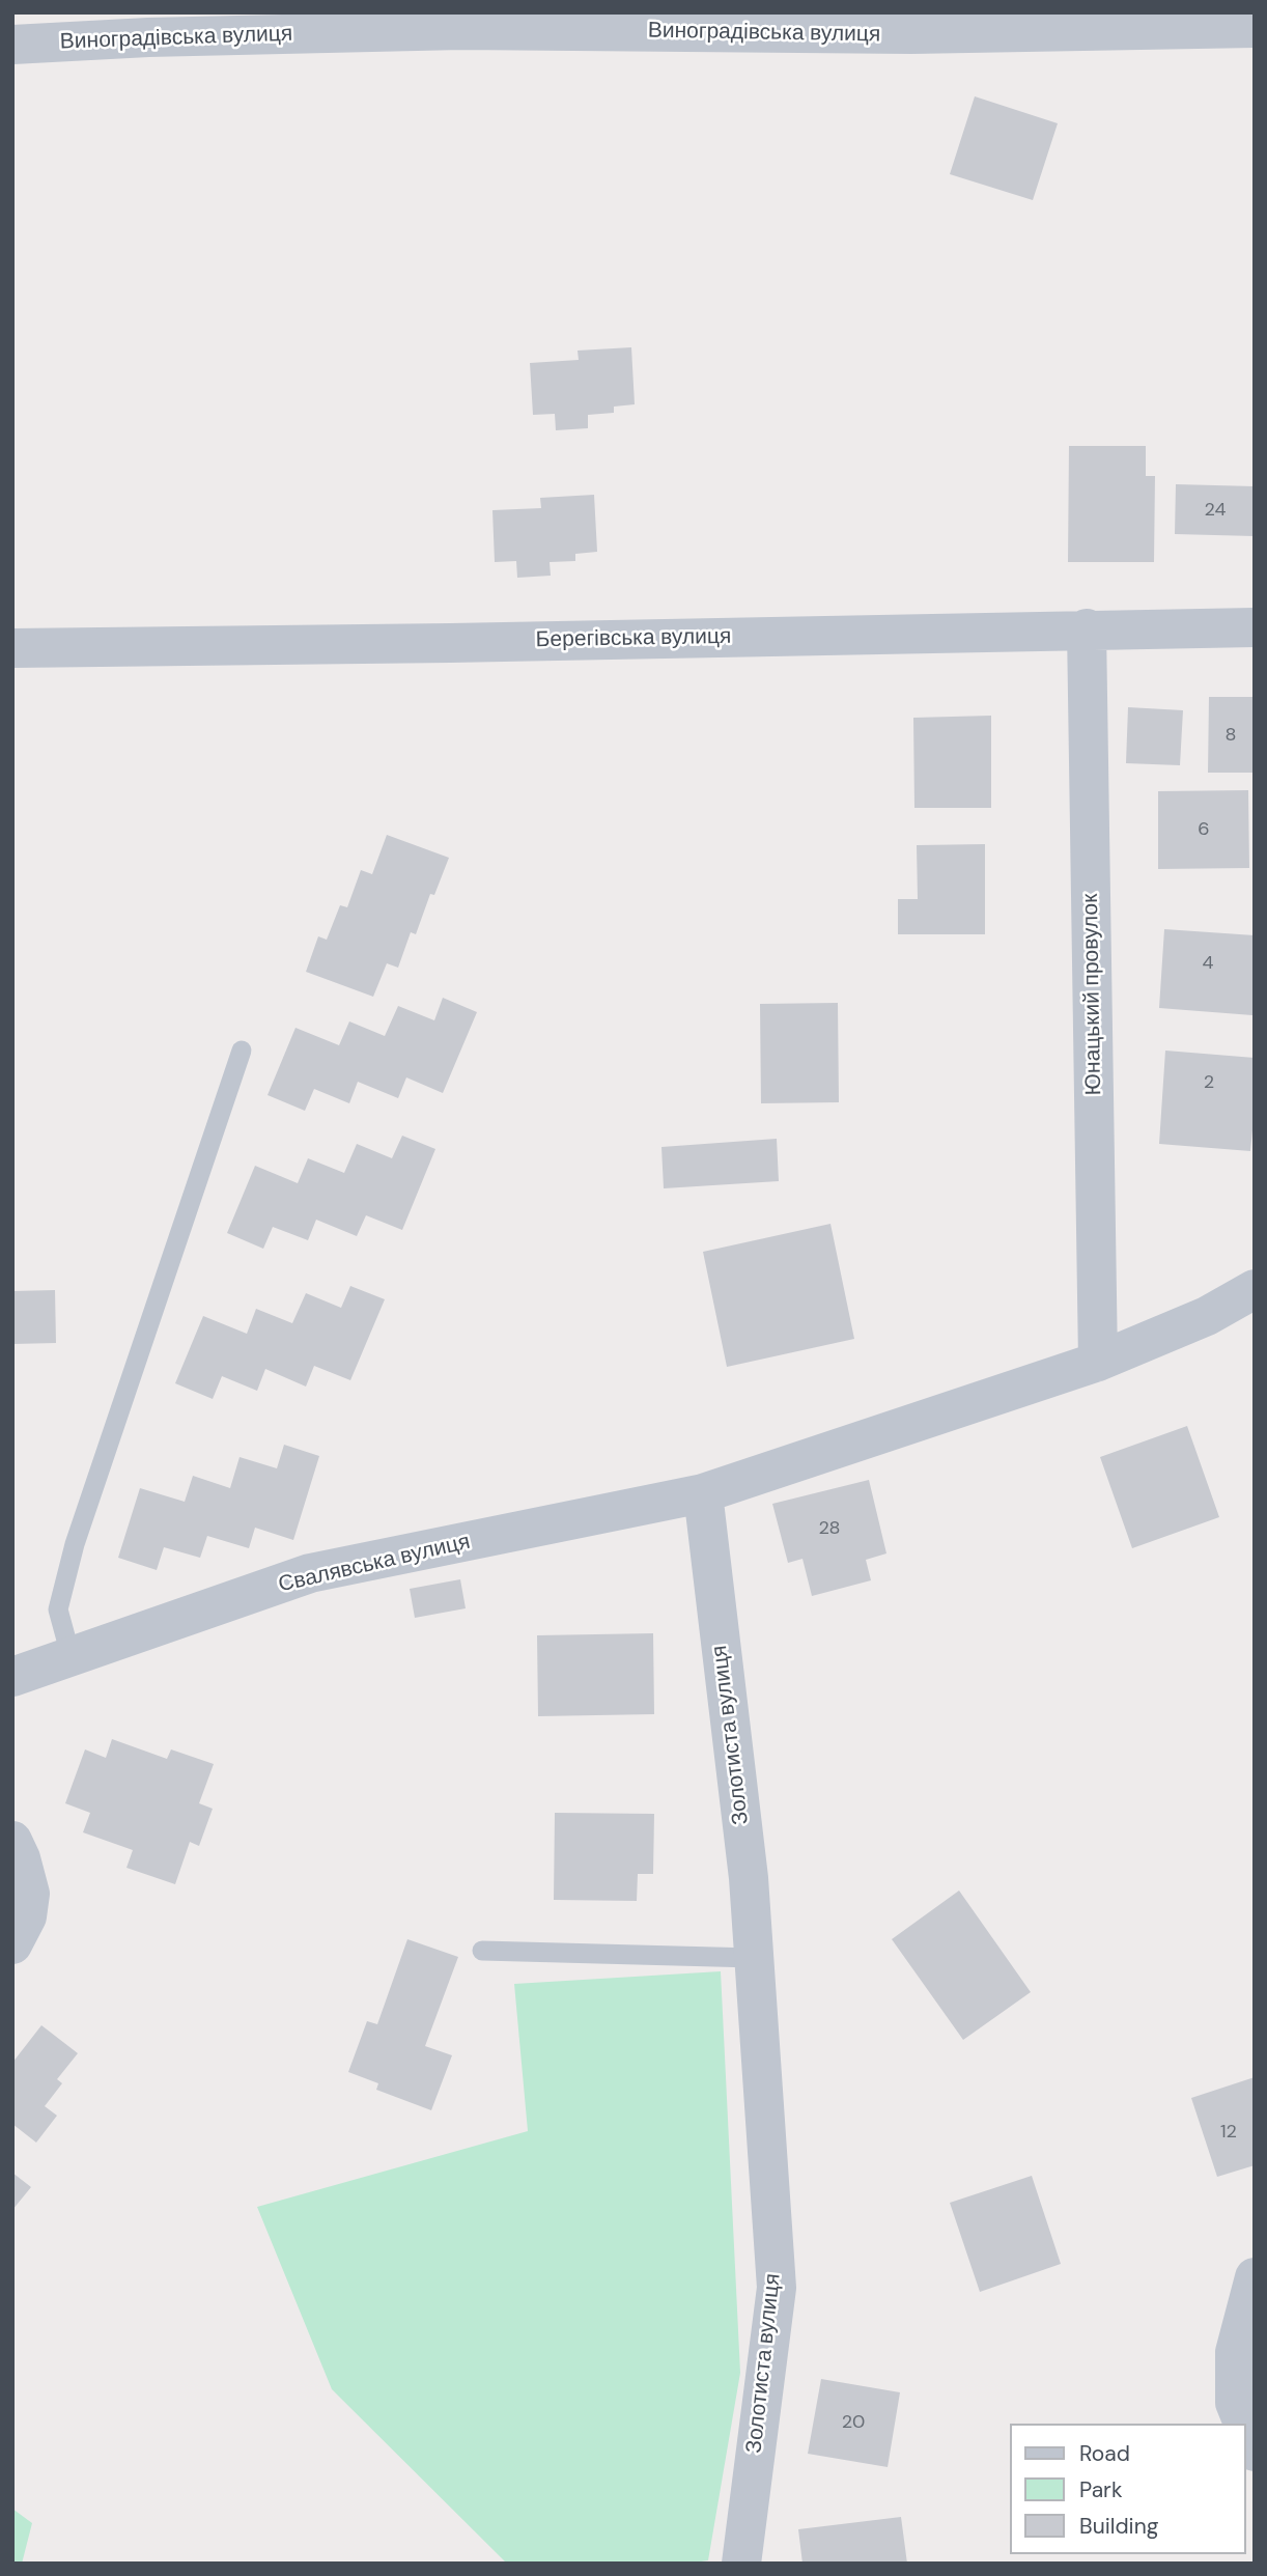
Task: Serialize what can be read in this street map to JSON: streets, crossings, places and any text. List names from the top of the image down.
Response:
{
  "streets": {
    "street": [
      "Виноградівська вулиця",
      "Берегівська вулиця",
      "Юнацький провулок",
      "Свалявська вулиця",
      "Золотиста вулиця"
    ]
  },
  "crossings": [
    ["Берегівська вулиця", "Юнацький провулок"],
    ["Свалявська вулиця", "Золотиста вулиця"]
  ],
  "house_numbers": [
    "24",
    "8",
    "6",
    "4",
    "2",
    "28",
    "12",
    "20"
  ],
  "legend": ["Road", "Park", "Building"]
}
